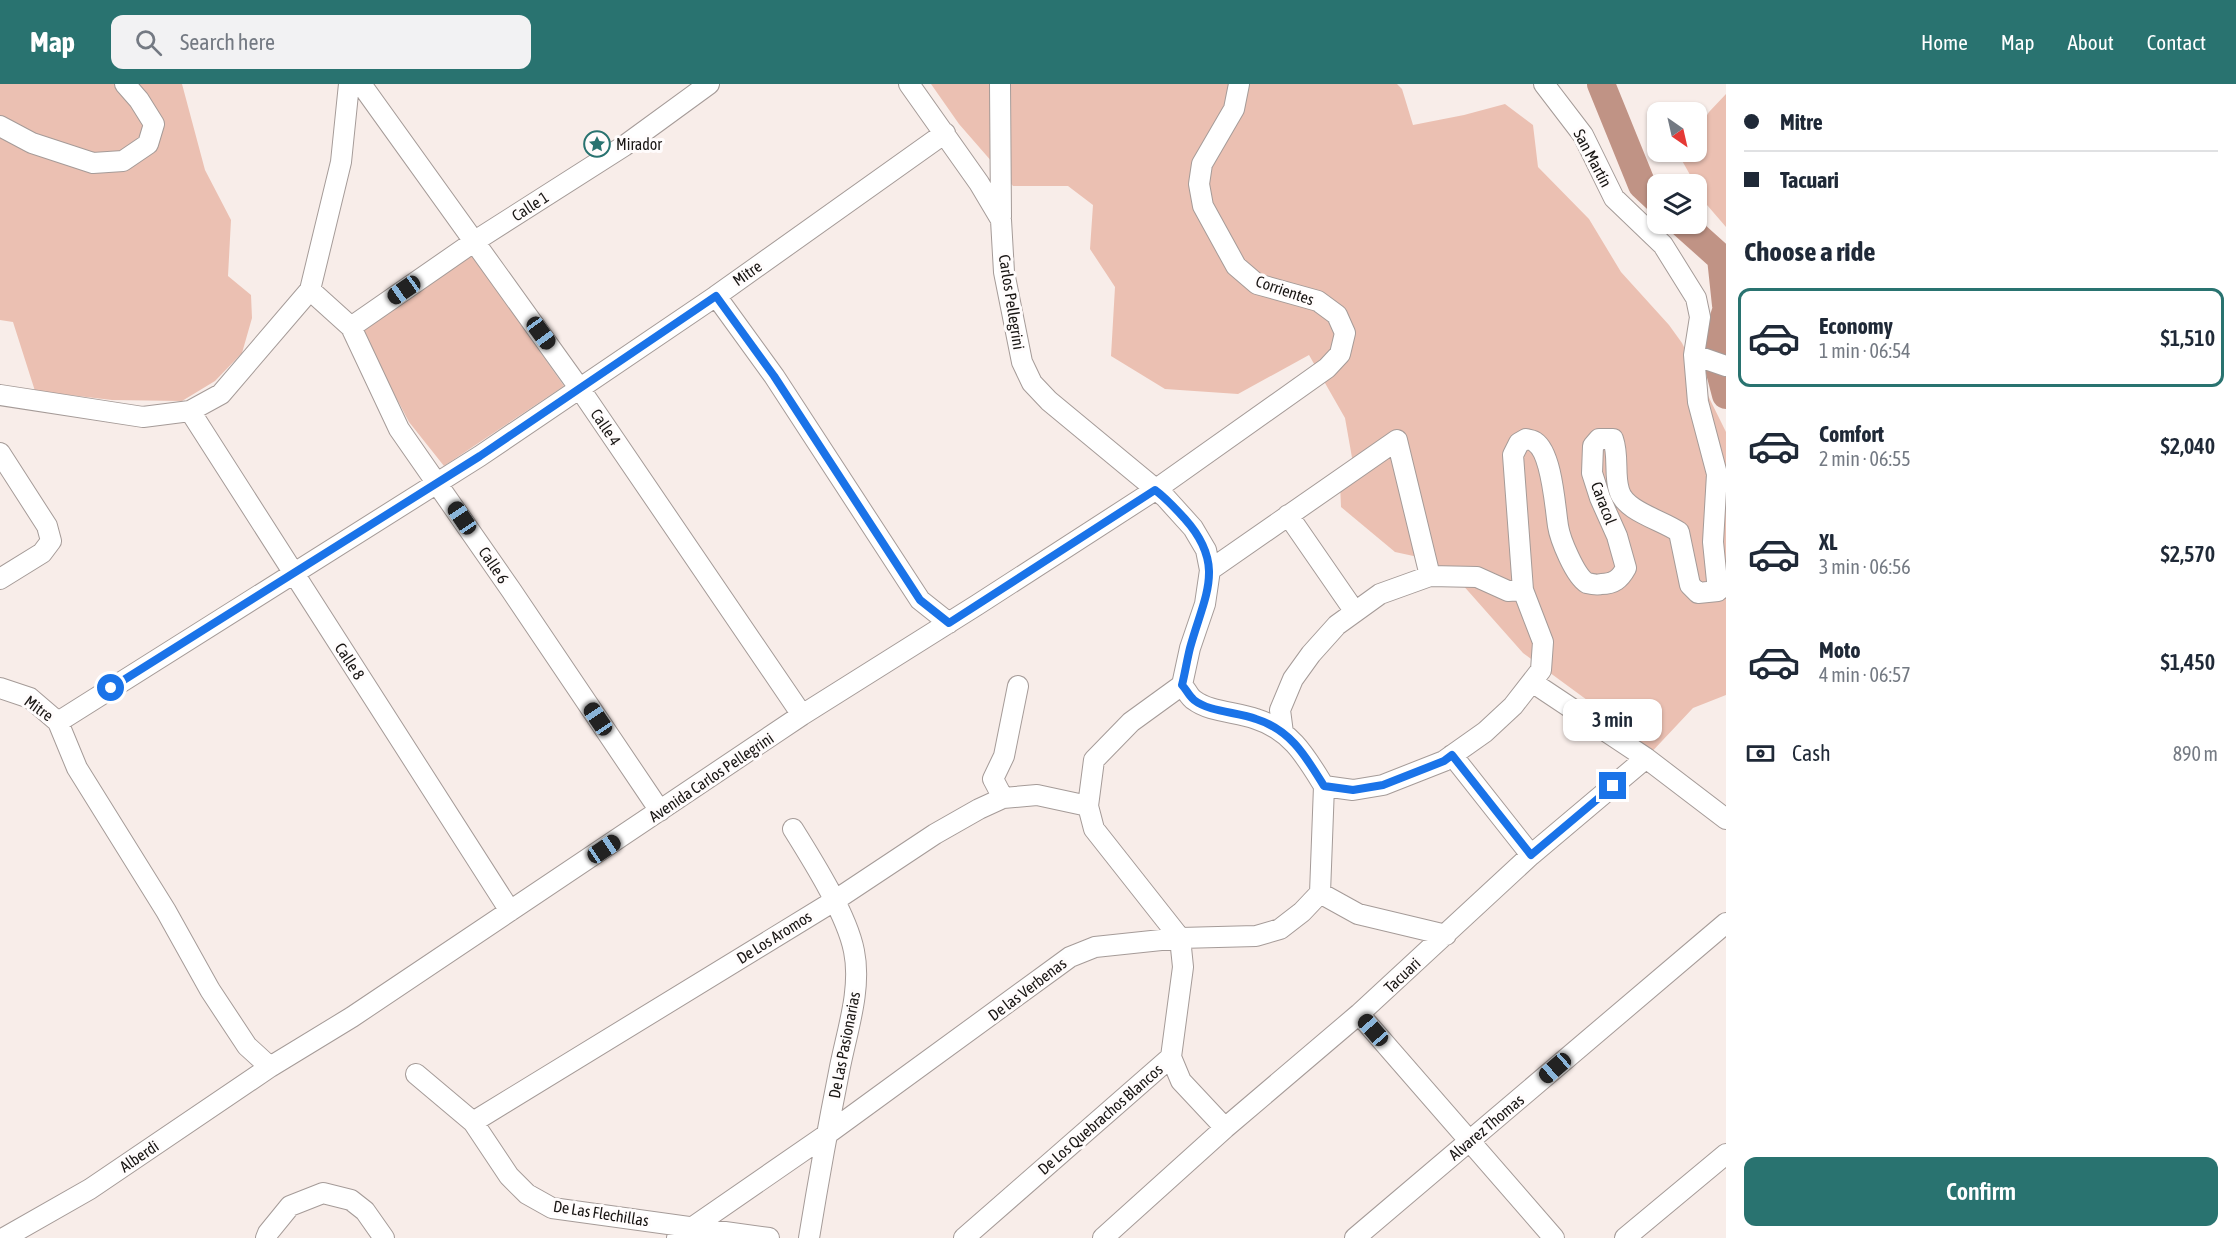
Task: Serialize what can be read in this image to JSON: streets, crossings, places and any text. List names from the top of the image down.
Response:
{
  "streets": {
    "street": [
      "San Martín",
      "Calle 1",
      "Mitre",
      "Corrientes",
      "Carlos Pellegrini",
      "Calle 4",
      "Caracol",
      "Calle 6",
      "Calle 8",
      "Avenida Carlos Pellegrini",
      "De Los Aromos",
      "Tacuari",
      "De las Verbenas",
      "De Las Pasionarias",
      "De Los Quebrachos Blancos",
      "Alvarez Thomas",
      "Alberdi",
      "De Las Flechillas"
    ]
  },
  "crossings": [
    ["San Martín", "Caracol"],
    ["Calle 1", "Calle 4"],
    ["Calle 1", "Calle 6"],
    ["Mitre", "Carlos Pellegrini"],
    ["Mitre", "Calle 4"],
    ["Mitre", "Calle 6"],
    ["Mitre", "Calle 8"],
    ["Corrientes", "Carlos Pellegrini"],
    ["Corrientes", "Avenida Carlos Pellegrini"],
    ["Carlos Pellegrini", "Avenida Carlos Pellegrini"],
    ["Calle 4", "Avenida Carlos Pellegrini"],
    ["Calle 6", "Avenida Carlos Pellegrini"],
    ["Calle 8", "Avenida Carlos Pellegrini"],
    ["Avenida Carlos Pellegrini", "Alberdi"],
    ["De Los Aromos", "De Las Pasionarias"],
    ["De Los Aromos", "De Las Flechillas"],
    ["De las Verbenas", "De Las Pasionarias"],
    ["De las Verbenas", "De Los Quebrachos Blancos"],
    ["De las Verbenas", "De Las Flechillas"]
  ],
  "places": {
    "place": ["Mirador"]
  },
  "north": "bottom right",
  "page": {
    "header": "Map",
    "search": "Search here",
    "nav": [
      "Home",
      "Map",
      "About",
      "Contact"
    ],
    "banner": ["Mitre", "Tacuari"],
    "heading": "Choose a ride",
    "list": [
      {
        "name": "Economy",
        "note": "1 min · 06:54",
        "value": "$1,510"
      },
      {
        "name": "Comfort",
        "note": "2 min · 06:55",
        "value": "$2,040"
      },
      {
        "name": "XL",
        "note": "3 min · 06:56",
        "value": "$2,570"
      },
      {
        "name": "Moto",
        "note": "4 min · 06:57",
        "value": "$1,450"
      }
    ],
    "bubble": "3 min",
    "pay": ["Cash", "890 m"],
    "buttons": "Confirm"
  }
}
